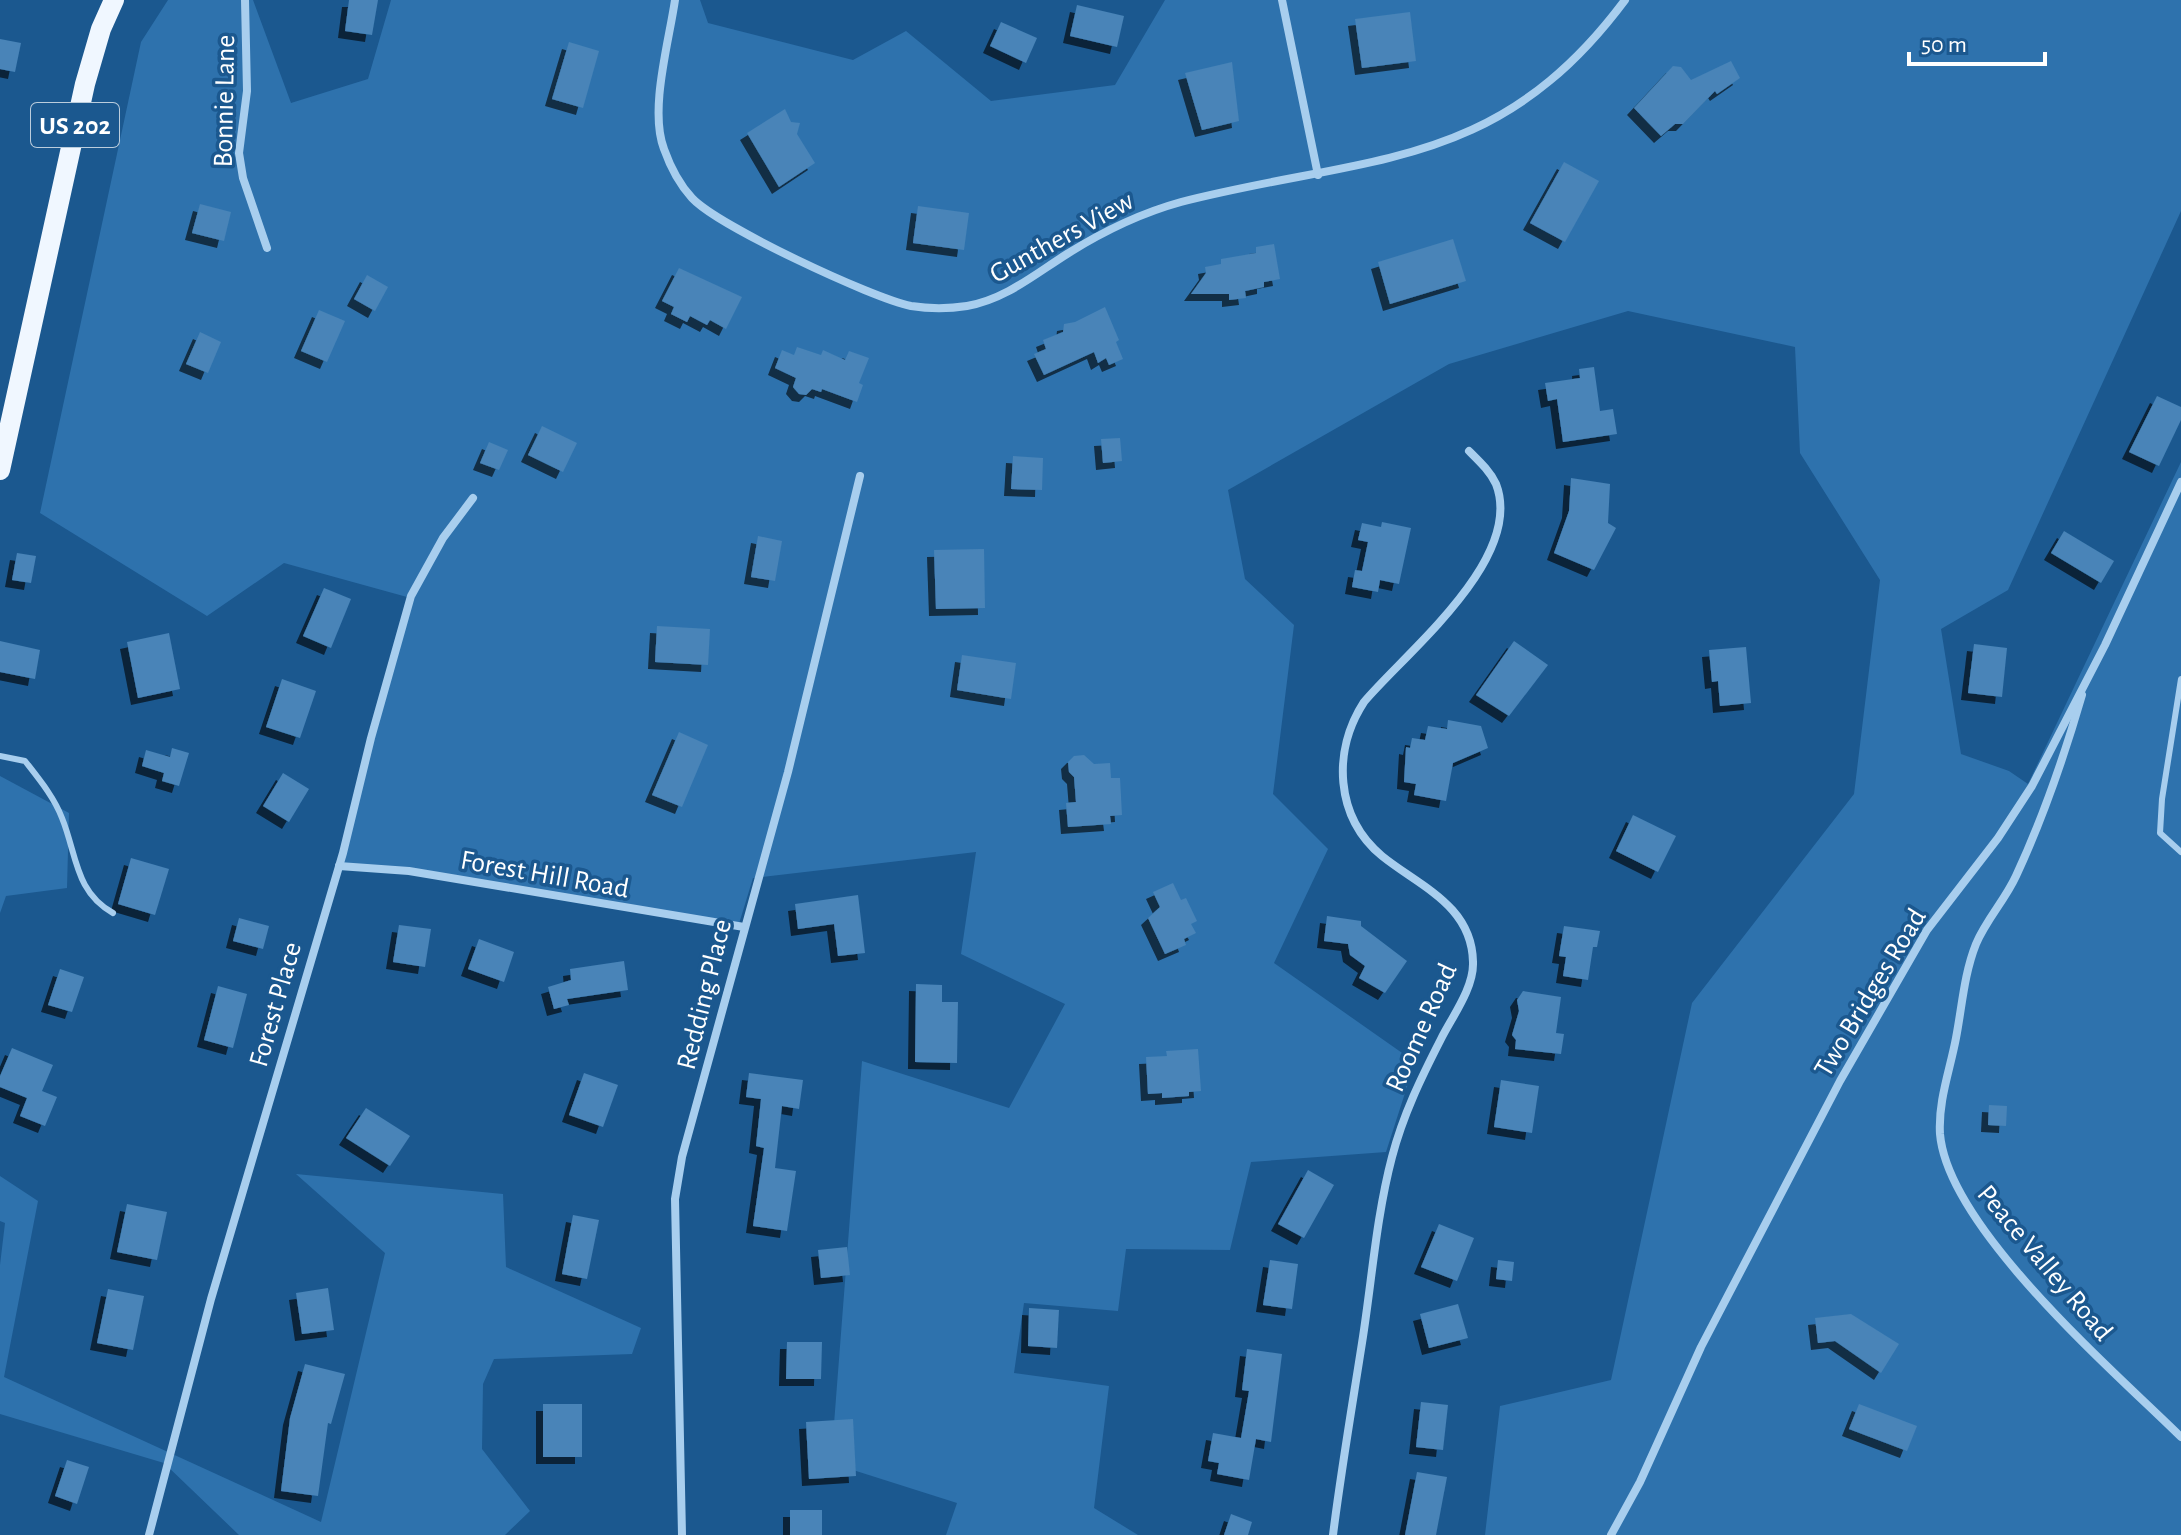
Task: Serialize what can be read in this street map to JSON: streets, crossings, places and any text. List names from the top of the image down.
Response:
{
  "streets": {
    "main road": ["US 202"],
    "street": [
      "Bonnie Lane",
      "Gunthers View",
      "Forest Hill Road",
      "Two Bridges Road",
      "Redding Place",
      "Forest Place",
      "Roome Road",
      "Peace Valley Road"
    ]
  },
  "crossings": [
    ["Forest Hill Road", "Redding Place"],
    ["Forest Hill Road", "Forest Place"],
    ["Two Bridges Road", "Peace Valley Road"]
  ],
  "scale_bar": "50 m"
}
